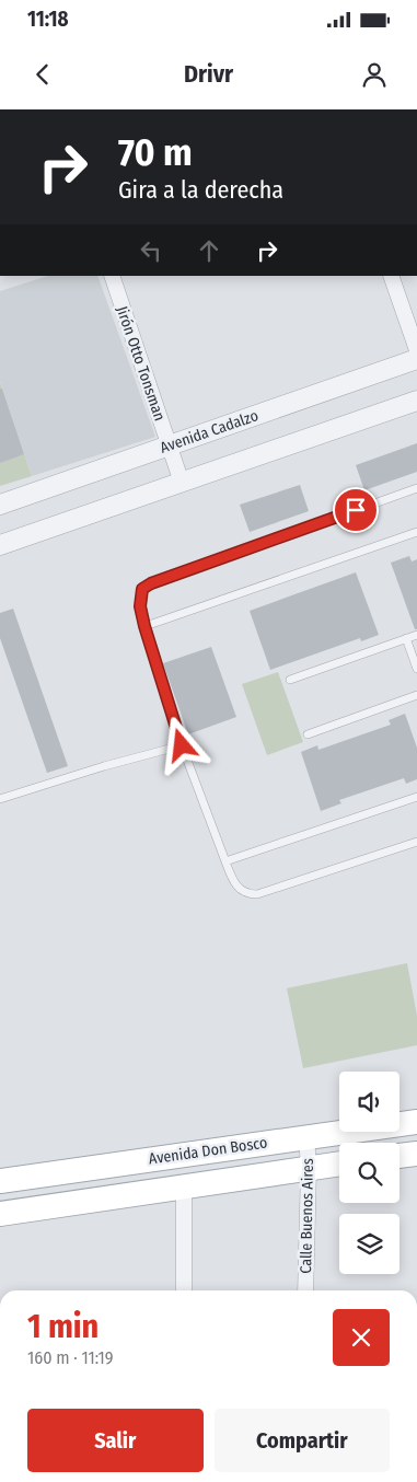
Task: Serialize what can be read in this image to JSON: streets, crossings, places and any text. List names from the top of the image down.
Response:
{
  "streets": {
    "main road": ["Avenida Don Bosco"],
    "street": ["Jirón Otto Tonsman", "Avenida Cadalzo", "Calle Buenos Aires"]
  },
  "crossings": [
    ["Jirón Otto Tonsman", "Avenida Cadalzo"],
    ["Avenida Don Bosco", "Calle Buenos Aires"]
  ],
  "page": {
    "status": "11:18",
    "header": "Drivr",
    "turn": ["70 m", "Gira a la derecha"],
    "heading": ["1 min", "160 m · 11:19"],
    "buttons": ["Salir", "Compartir"]
  }
}
